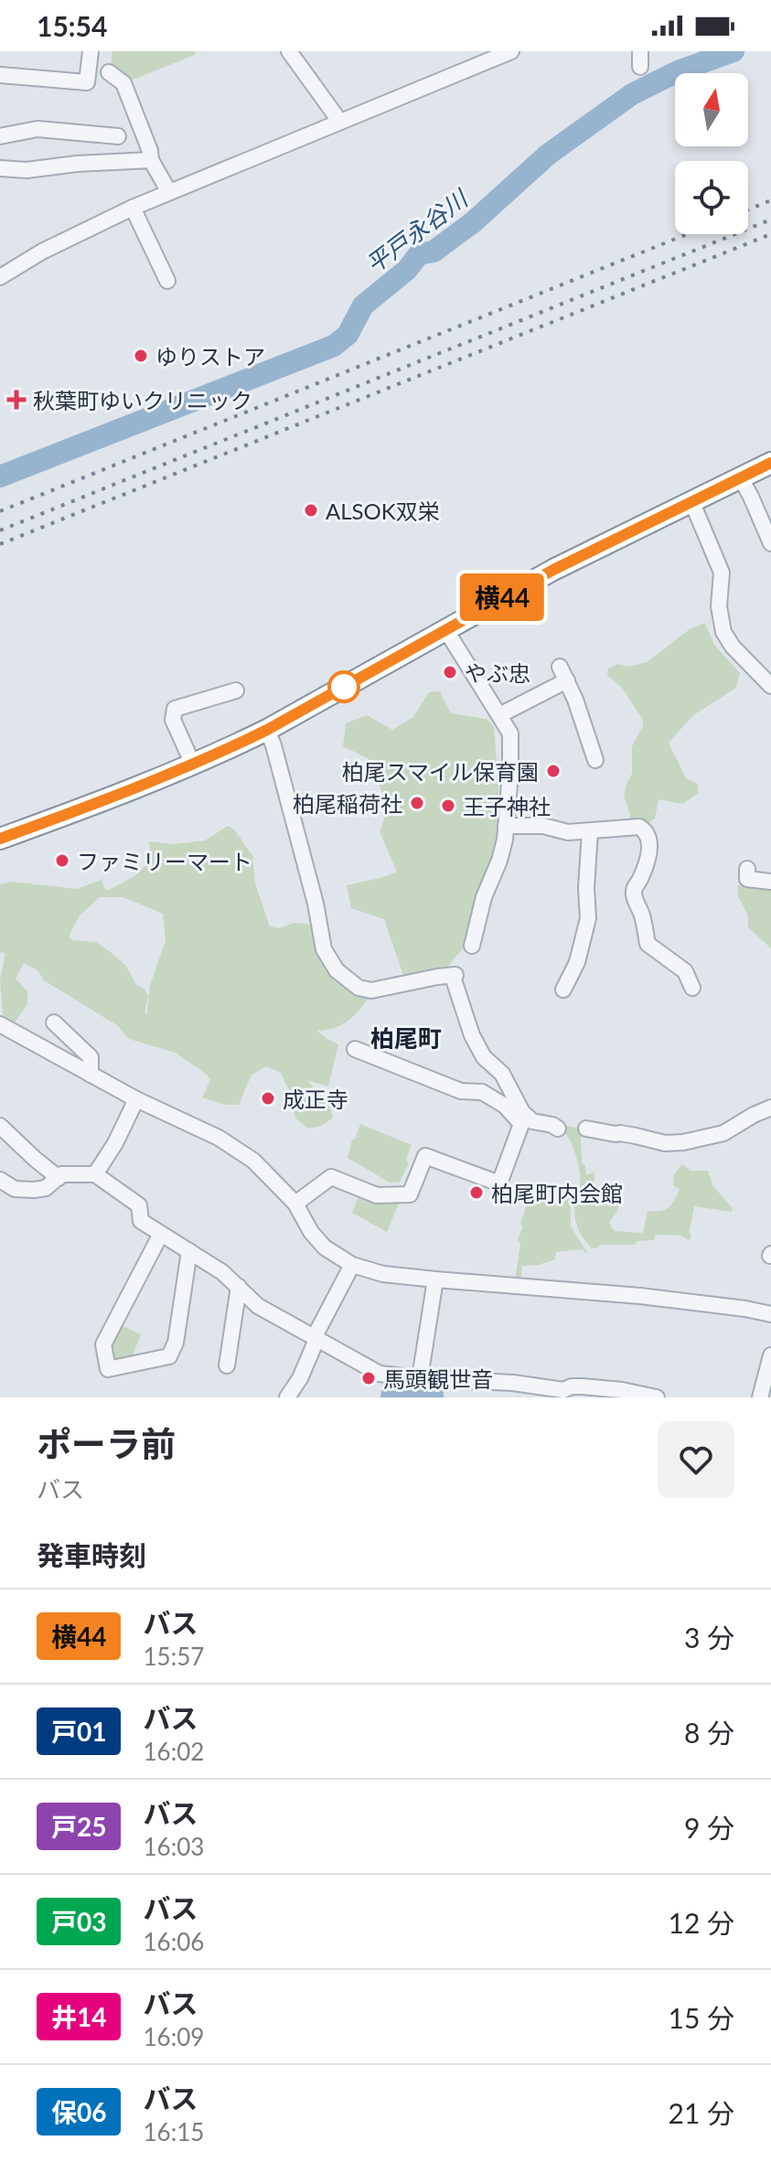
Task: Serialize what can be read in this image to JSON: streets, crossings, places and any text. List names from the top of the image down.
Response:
{
  "districts": ["柏尾町"],
  "water": ["平戸永谷川"],
  "places": {
    "other": [
      "ゆりストア",
      "ALSOK双栄",
      "やぶ忠",
      "柏尾スマイル保育園",
      "柏尾稲荷社",
      "王子神社",
      "ファミリーマート",
      "成正寺",
      "柏尾町内会館",
      "馬頭観世音"
    ],
    "health": ["秋葉町ゆいクリニック"]
  },
  "lines": ["bus line 横44"],
  "north": "top",
  "page": {
    "status": "15:54",
    "on_map": "横44",
    "heading": [
      ["ポーラ前", "バス"],
      "発車時刻"
    ],
    "list": [
      {
        "mark": "横44",
        "name": "バス",
        "note": "15:57",
        "value": "3 分"
      },
      {
        "mark": "戸01",
        "name": "バス",
        "note": "16:02",
        "value": "8 分"
      },
      {
        "mark": "戸25",
        "name": "バス",
        "note": "16:03",
        "value": "9 分"
      },
      {
        "mark": "戸03",
        "name": "バス",
        "note": "16:06",
        "value": "12 分"
      },
      {
        "mark": "井14",
        "name": "バス",
        "note": "16:09",
        "value": "15 分"
      },
      {
        "mark": "保06",
        "name": "バス",
        "note": "16:15",
        "value": "21 分"
      }
    ]
  }
}
